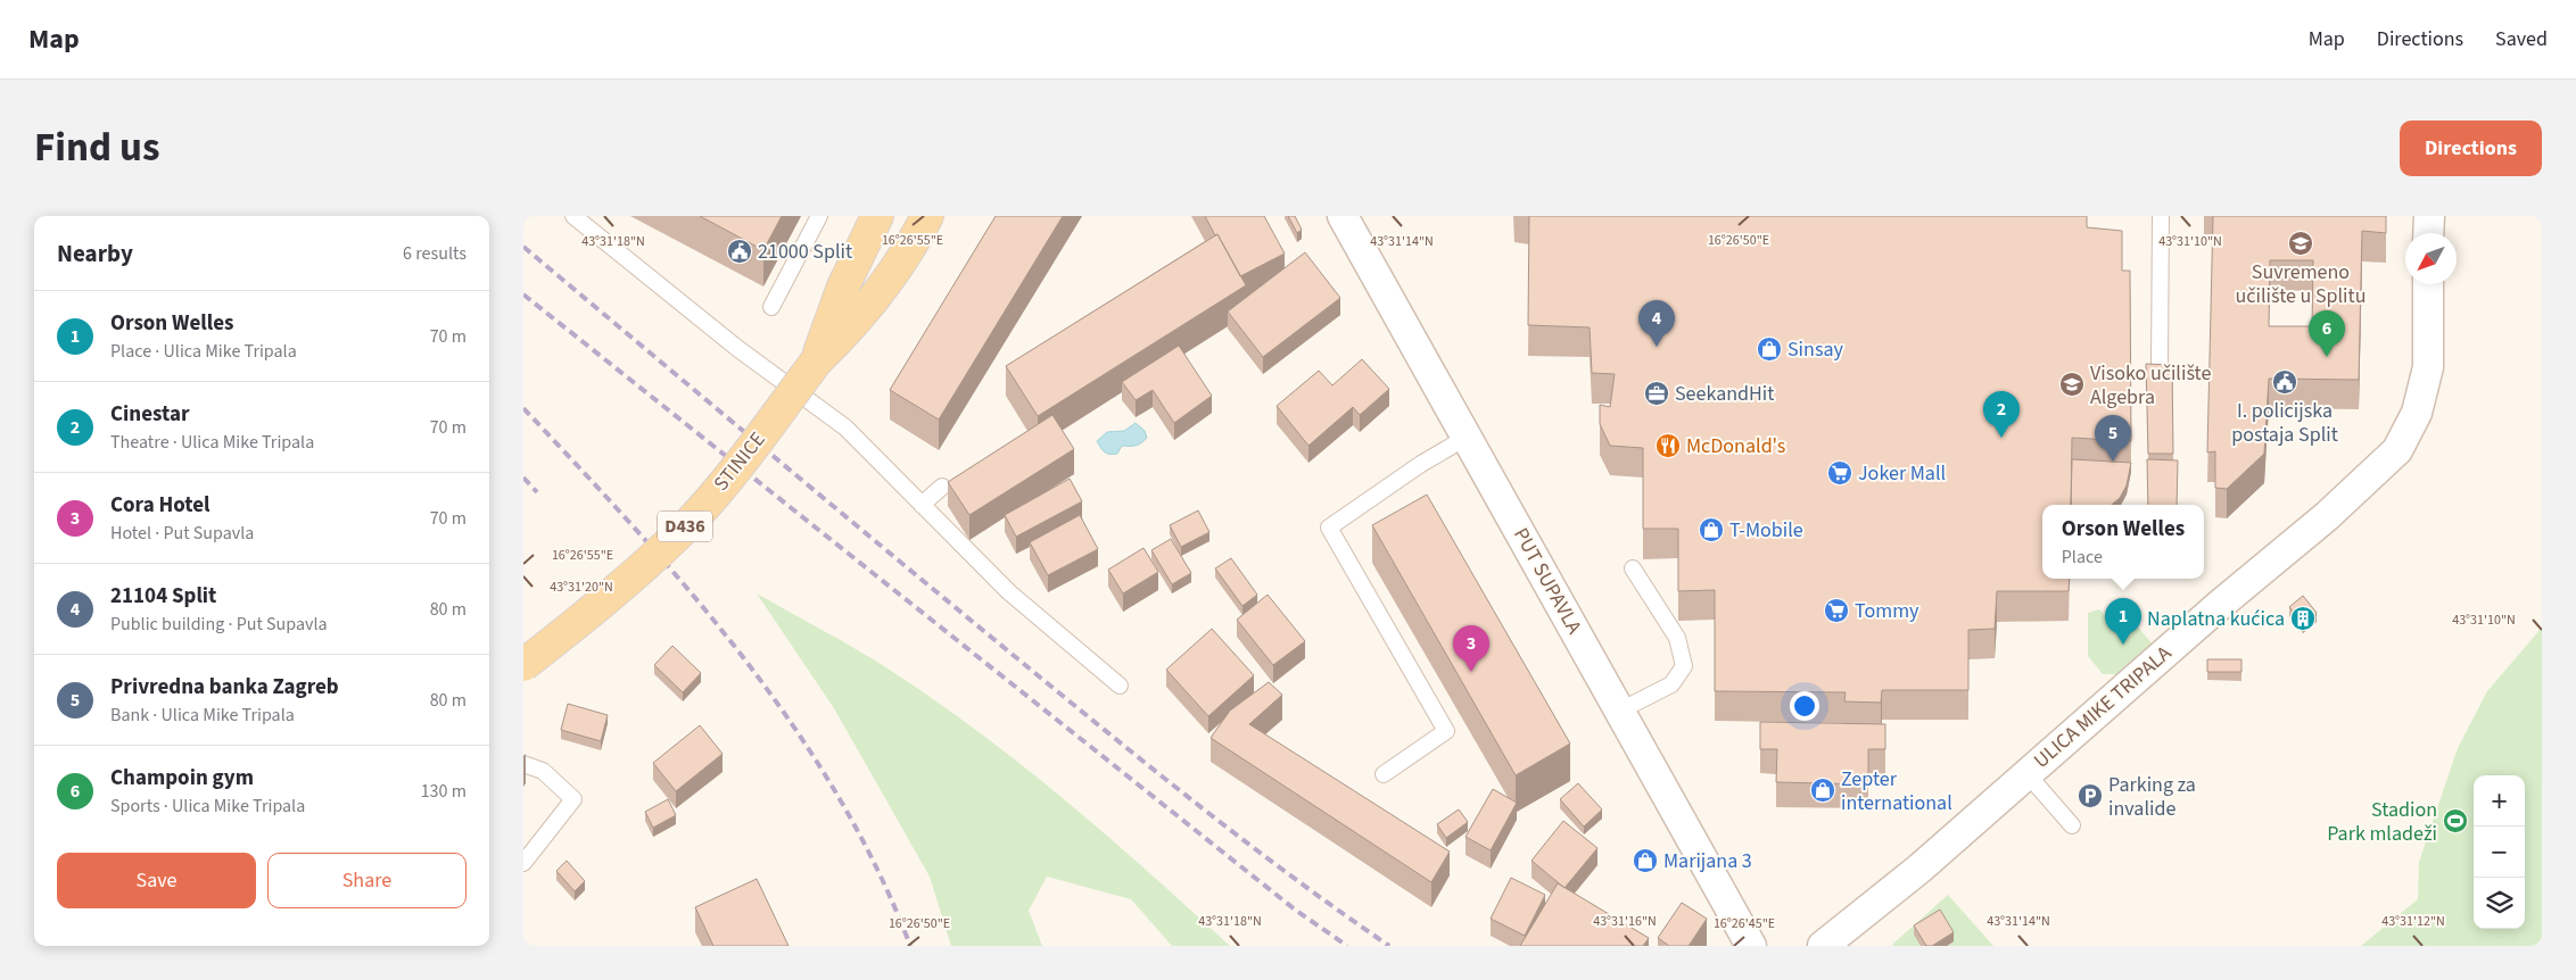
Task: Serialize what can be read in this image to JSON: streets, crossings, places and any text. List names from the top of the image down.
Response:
{
  "streets": {
    "main road": ["STINICE", "D436"],
    "street": ["PUT SUPAVLA", "ULICA MIKE TRIPALA"]
  },
  "places": {
    "school or university": ["Suvremeno učilište u Splitu", "Visoko učilište Algebra"],
    "public building": ["21000 Split", "I. policijska postaja Split"],
    "shop": [
      "Sinsay",
      "T-Mobile",
      "Zepter international",
      "Marijana 3"
    ],
    "office": ["SeekandHit"],
    "restaurant": ["McDonald's"],
    "supermarket": ["Joker Mall", "Tommy"],
    "building": ["Naplatna kućica"],
    "parking": ["Parking za invalide"],
    "sports": ["Stadion Park mladeži"]
  },
  "north": "bottom left",
  "page": {
    "header": "Map",
    "nav": ["Map", "Directions", "Saved"],
    "title": "Find us",
    "buttons": [
      "Directions",
      ["Save", "Share"]
    ],
    "heading": ["Nearby", "6 results"],
    "list": [
      {
        "mark": "1",
        "name": "Orson Welles",
        "note": "Place · Ulica Mike Tripala",
        "value": "70 m"
      },
      {
        "mark": "2",
        "name": "Cinestar",
        "note": "Theatre · Ulica Mike Tripala",
        "value": "70 m"
      },
      {
        "mark": "3",
        "name": "Cora Hotel",
        "note": "Hotel · Put Supavla",
        "value": "70 m"
      },
      {
        "mark": "4",
        "name": "21104 Split",
        "note": "Public building · Put Supavla",
        "value": "80 m"
      },
      {
        "mark": "5",
        "name": "Privredna banka Zagreb",
        "note": "Bank · Ulica Mike Tripala",
        "value": "80 m"
      },
      {
        "mark": "6",
        "name": "Champoin gym",
        "note": "Sports · Ulica Mike Tripala",
        "value": "130 m"
      }
    ],
    "pins": [
      "4",
      "6",
      "2",
      "5",
      "1",
      "3"
    ],
    "popup": ["Orson Welles", "Place"],
    "map_buttons": ["+", "−"]
  },
  "coordinates": [
    "16°26'55\"E",
    "16°26'50\"E",
    "43°31'14\"N",
    "43°31'10\"N",
    "43°31'18\"N",
    "43°31'20\"N",
    "43°31'16\"N",
    "43°31'12\"N",
    "16°26'45\"E"
  ]
}
